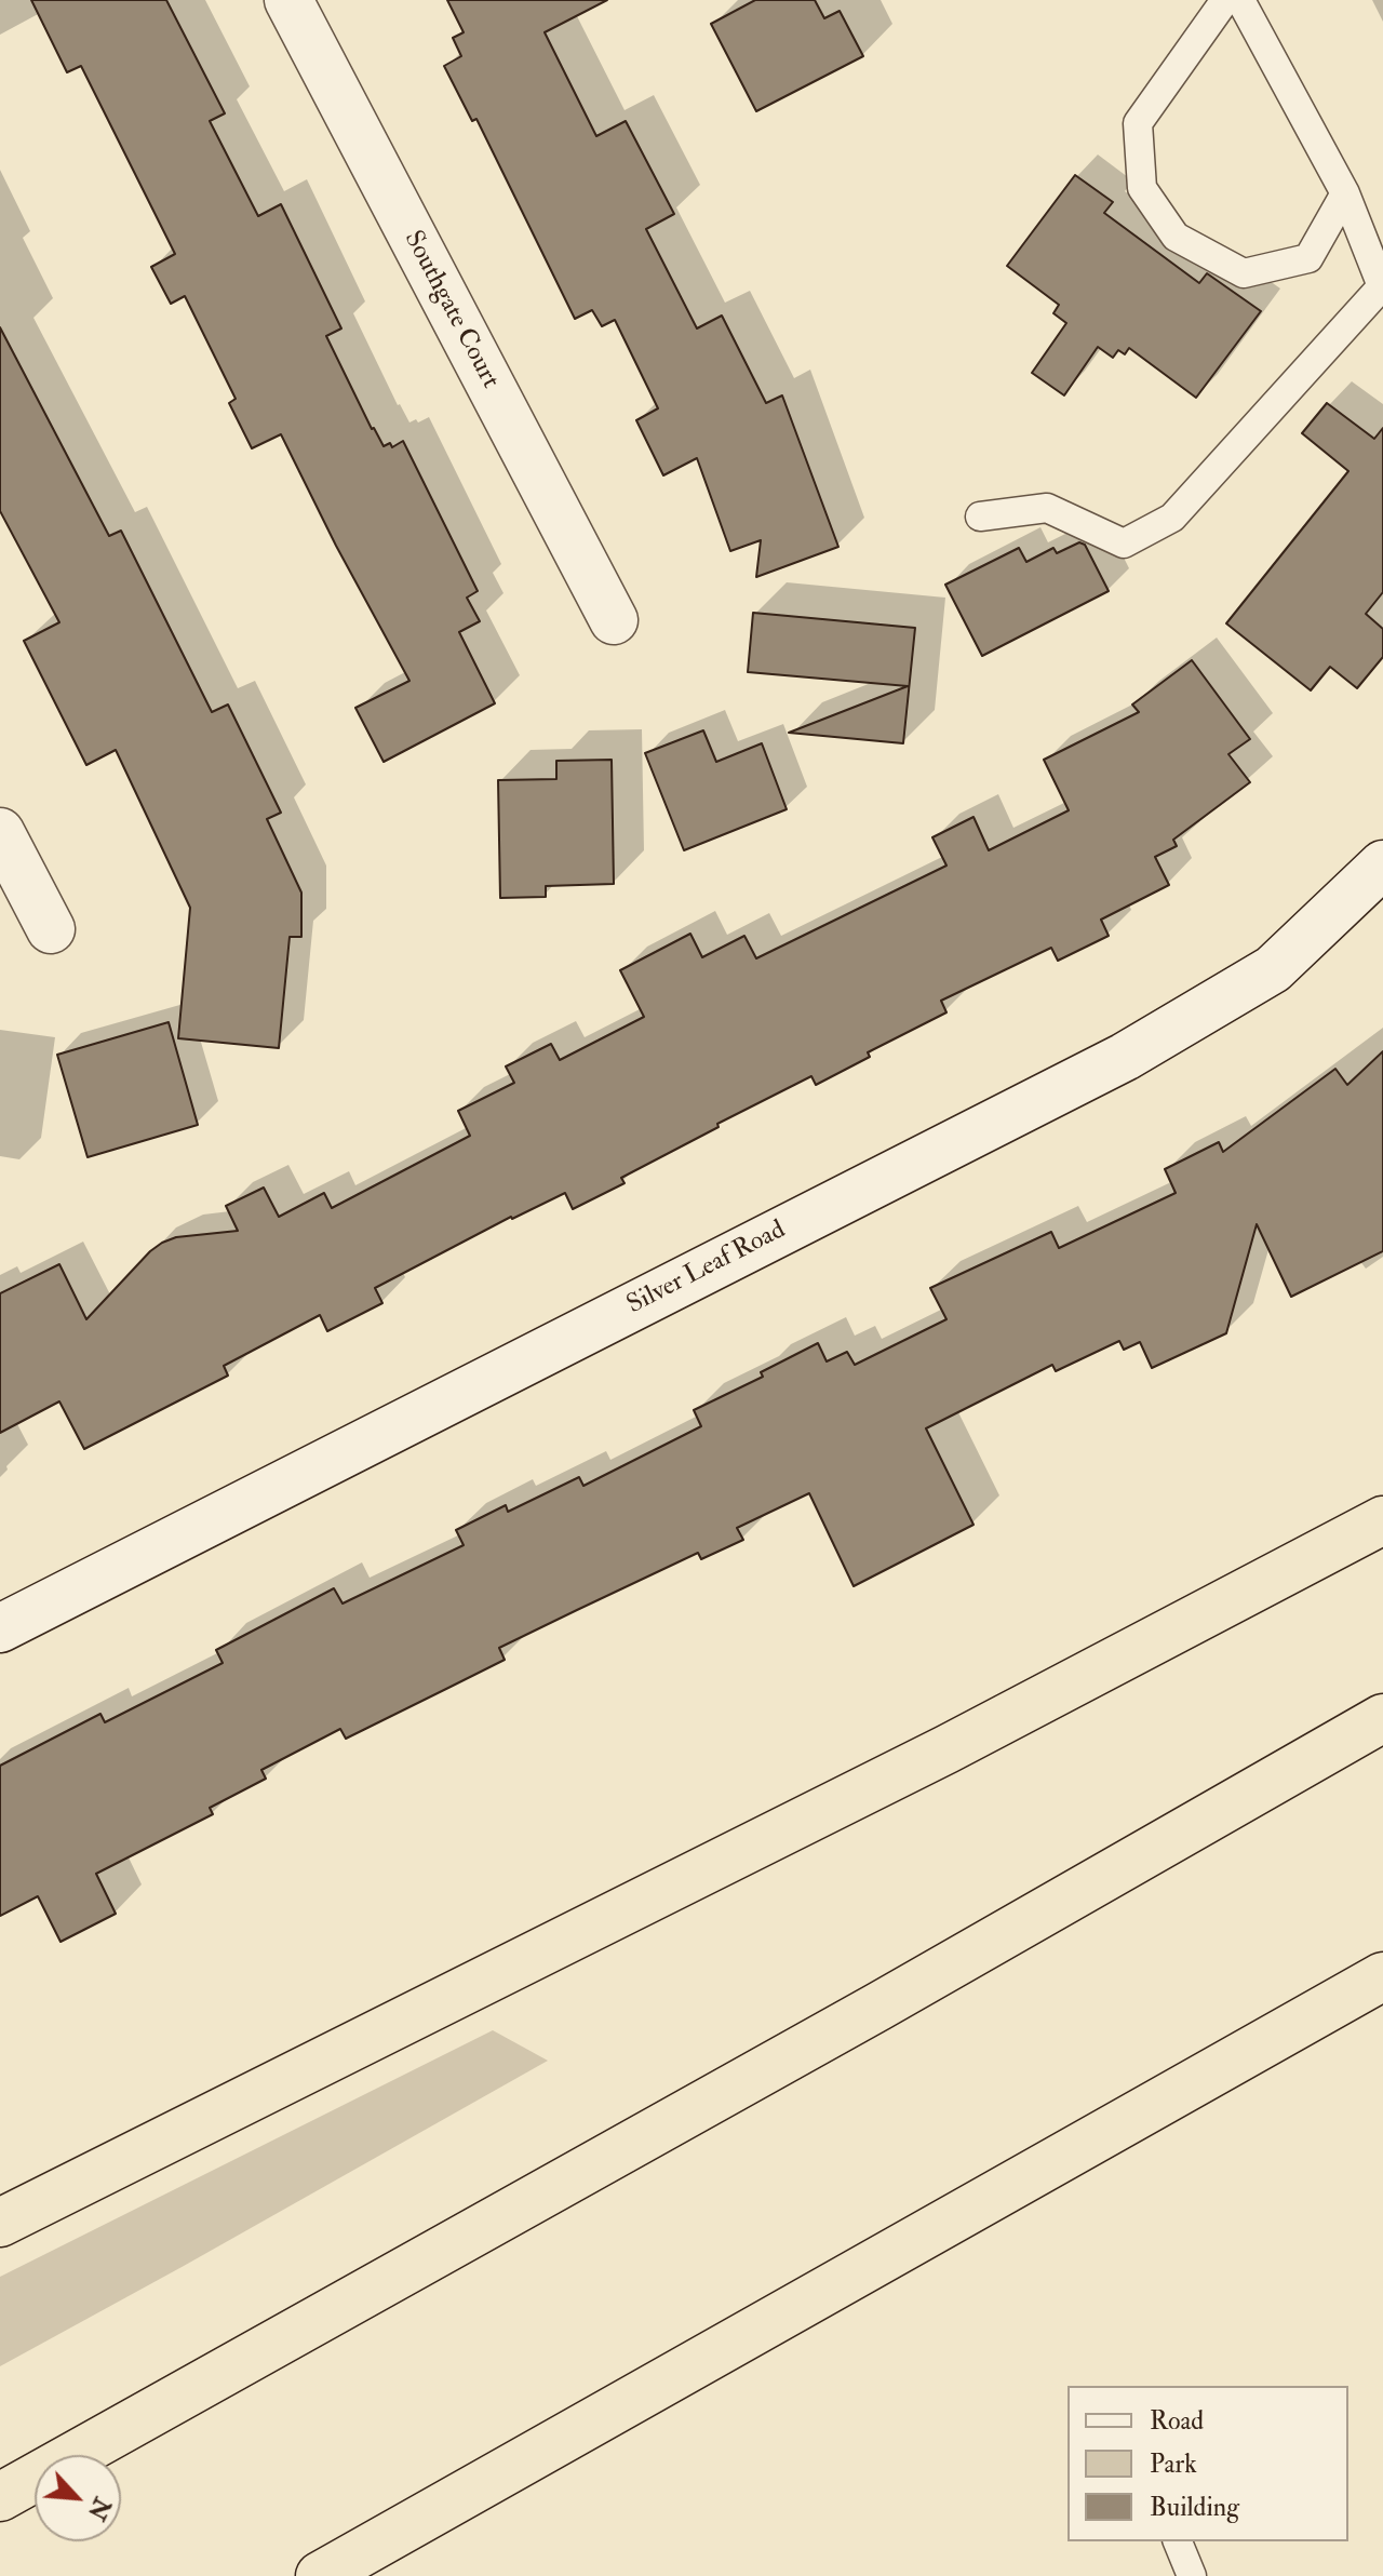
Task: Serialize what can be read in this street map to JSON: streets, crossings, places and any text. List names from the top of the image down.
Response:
{
  "streets": {
    "street": ["Southgate Court", "Silver Leaf Road"]
  },
  "legend": ["Road", "Park", "Building"],
  "north": "bottom right"
}
